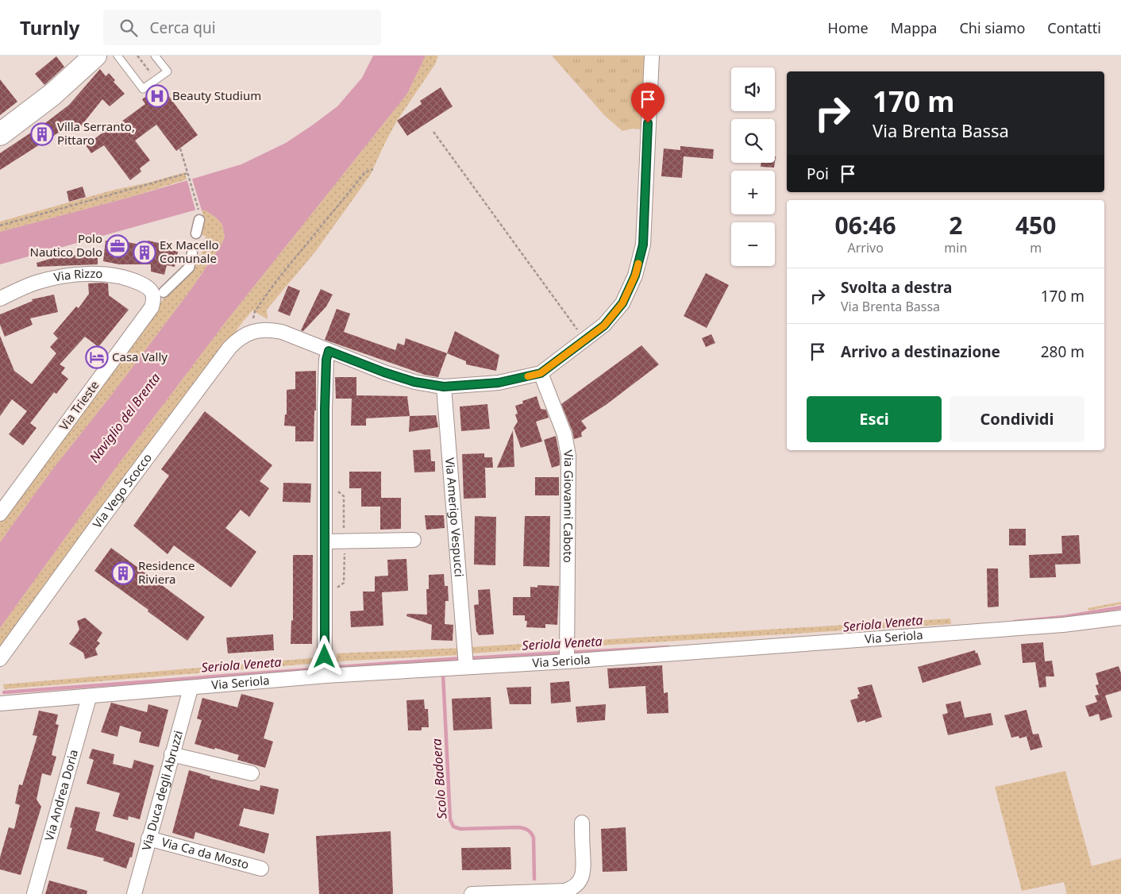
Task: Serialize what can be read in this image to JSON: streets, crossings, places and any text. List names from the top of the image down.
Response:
{
  "streets": {
    "street": [
      "Via Rizzo",
      "Via Trieste",
      "Via Vego Scocco",
      "Via Giovanni Caboto",
      "Via Amerigo Vespucci",
      "Via Seriola",
      "Via Duca degli Abruzzi",
      "Via Andrea Doria",
      "Via Ca da Mosto"
    ]
  },
  "crossings": [
    ["Via Rizzo", "Via Trieste"],
    ["Via Giovanni Caboto", "Via Seriola"],
    ["Via Amerigo Vespucci", "Via Seriola"],
    ["Via Seriola", "Via Duca degli Abruzzi"],
    ["Via Seriola", "Via Andrea Doria"],
    ["Via Duca degli Abruzzi", "Via Ca da Mosto"]
  ],
  "water": ["Naviglio del Brenta", "Seriola Veneta", "Scolo Badoera"],
  "places": {
    "hospital": ["Beauty Studium"],
    "building": ["Villa Serranto, Pittaro", "Ex Macello Comunale", "Residence Riviera"],
    "office": ["Polo Nautico Dolo"],
    "hotel": ["Casa Vally"]
  },
  "page": {
    "header": "Turnly",
    "search": "Cerca qui",
    "nav": [
      "Home",
      "Mappa",
      "Chi siamo",
      "Contatti"
    ],
    "map_buttons": ["+", "−"],
    "turn": ["170 m", "Via Brenta Bassa"],
    "then": "Poi",
    "eta": [
      "06:46",
      "Arrivo",
      "2",
      "min",
      "450",
      "m"
    ],
    "list": [
      {
        "name": "Svolta a destra",
        "note": "Via Brenta Bassa",
        "value": "170 m"
      },
      {
        "name": "Arrivo a destinazione",
        "value": "280 m"
      }
    ],
    "buttons": ["Esci", "Condividi"]
  }
}
